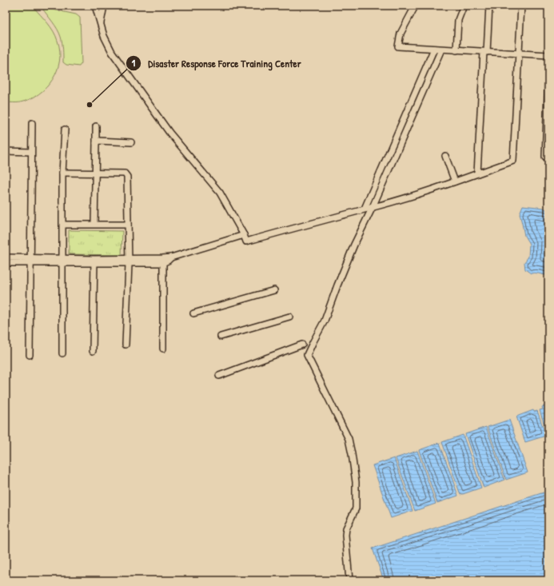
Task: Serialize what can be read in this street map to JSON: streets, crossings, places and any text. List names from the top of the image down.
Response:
{
  "places": ["Disaster Response Force Training Center"]
}
